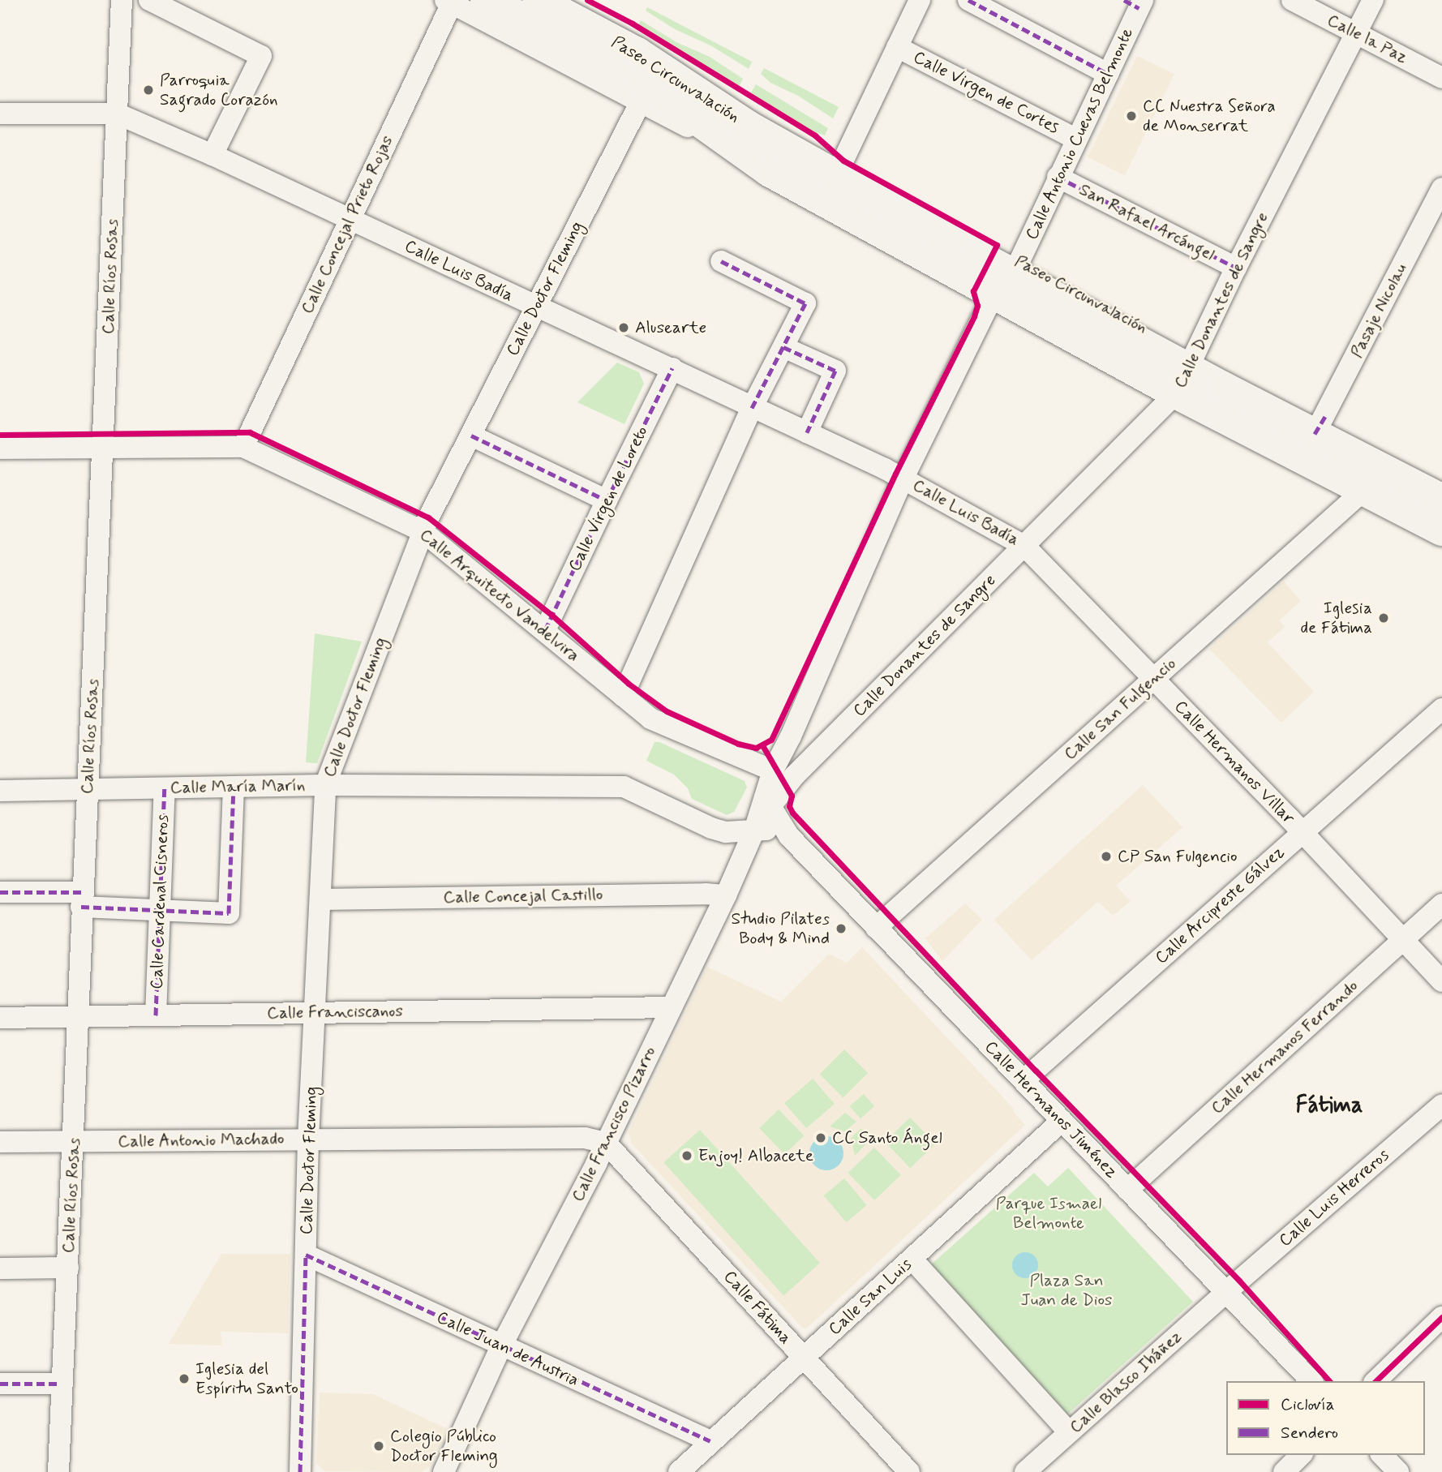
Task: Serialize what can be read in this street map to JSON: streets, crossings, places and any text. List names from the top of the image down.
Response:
{
  "streets": {
    "main road": ["Paseo Circunvalación"],
    "street": [
      "Calle la Paz",
      "Calle Virgen de Cortes",
      "Calle Antonio Cuevas Belmonte",
      "San Rafael Arcángel",
      "Calle Concejal Prieto Rojas",
      "Calle Luis Badía",
      "Calle Ríos Rosas",
      "Calle Doctor Fleming",
      "Calle Donantes de Sangre",
      "Pasaje Nicolau",
      "Calle Virgen de Loreto",
      "Calle Arquitecto Vandelvira",
      "Calle San Fulgencio",
      "Calle Hermanos Villar",
      "Calle María Marín",
      "Calle Concejal Castillo",
      "Calle Cardenal Cisneros",
      "Calle Arcipreste Gálvez",
      "Calle Franciscanos",
      "Calle Hermanos Ferrando",
      "Calle Hermanos Jiménez",
      "Calle Francisco Pizarro",
      "Calle Antonio Machado",
      "Calle Luis Herreros",
      "Calle San Luis",
      "Calle Fátima",
      "Calle Juan de Austria",
      "Calle Blasco Ibáñez"
    ]
  },
  "crossings": [
    ["Calle la Paz", "Calle Donantes de Sangre"],
    ["Paseo Circunvalación", "Calle Antonio Cuevas Belmonte"],
    ["Paseo Circunvalación", "Calle Concejal Prieto Rojas"],
    ["Paseo Circunvalación", "Calle Doctor Fleming"],
    ["Paseo Circunvalación", "Calle Donantes de Sangre"],
    ["Paseo Circunvalación", "Pasaje Nicolau"],
    ["Paseo Circunvalación", "Calle San Fulgencio"],
    ["Paseo Circunvalación", "Calle Francisco Pizarro"],
    ["Calle Virgen de Cortes", "Calle Antonio Cuevas Belmonte"],
    ["Calle Antonio Cuevas Belmonte", "San Rafael Arcángel"],
    ["Calle Antonio Cuevas Belmonte", "Calle Francisco Pizarro"],
    ["San Rafael Arcángel", "Calle Donantes de Sangre"],
    ["Calle Concejal Prieto Rojas", "Calle Luis Badía"],
    ["Calle Concejal Prieto Rojas", "Calle Arquitecto Vandelvira"],
    ["Calle Luis Badía", "Calle Ríos Rosas"],
    ["Calle Luis Badía", "Calle Doctor Fleming"],
    ["Calle Luis Badía", "Calle Donantes de Sangre"],
    ["Calle Luis Badía", "Calle Virgen de Loreto"],
    ["Calle Luis Badía", "Calle Hermanos Villar"],
    ["Calle Luis Badía", "Calle Francisco Pizarro"],
    ["Calle Ríos Rosas", "Calle Arquitecto Vandelvira"],
    ["Calle Ríos Rosas", "Calle María Marín"],
    ["Calle Ríos Rosas", "Calle Franciscanos"],
    ["Calle Ríos Rosas", "Calle Antonio Machado"],
    ["Calle Doctor Fleming", "Calle Arquitecto Vandelvira"],
    ["Calle Doctor Fleming", "Calle María Marín"],
    ["Calle Doctor Fleming", "Calle Concejal Castillo"],
    ["Calle Doctor Fleming", "Calle Franciscanos"],
    ["Calle Doctor Fleming", "Calle Antonio Machado"],
    ["Calle Doctor Fleming", "Calle Juan de Austria"],
    ["Calle Donantes de Sangre", "Calle Hermanos Villar"],
    ["Calle Donantes de Sangre", "Calle Hermanos Jiménez"],
    ["Calle Donantes de Sangre", "Calle Francisco Pizarro"],
    ["Calle Virgen de Loreto", "Calle Arquitecto Vandelvira"],
    ["Calle Arquitecto Vandelvira", "Calle Hermanos Jiménez"],
    ["Calle San Fulgencio", "Calle Hermanos Villar"],
    ["Calle San Fulgencio", "Calle Hermanos Jiménez"],
    ["Calle Hermanos Villar", "Calle Arcipreste Gálvez"],
    ["Calle Hermanos Villar", "Calle Hermanos Ferrando"],
    ["Calle María Marín", "Calle Cardenal Cisneros"],
    ["Calle María Marín", "Calle Francisco Pizarro"],
    ["Calle Concejal Castillo", "Calle Francisco Pizarro"],
    ["Calle Cardenal Cisneros", "Calle Franciscanos"],
    ["Calle Arcipreste Gálvez", "Calle Hermanos Jiménez"],
    ["Calle Franciscanos", "Calle Francisco Pizarro"],
    ["Calle Hermanos Ferrando", "Calle Hermanos Jiménez"],
    ["Calle Hermanos Jiménez", "Calle Francisco Pizarro"],
    ["Calle Hermanos Jiménez", "Calle Luis Herreros"],
    ["Calle Hermanos Jiménez", "Calle San Luis"],
    ["Calle Hermanos Jiménez", "Calle Blasco Ibáñez"],
    ["Calle Francisco Pizarro", "Calle Antonio Machado"],
    ["Calle Francisco Pizarro", "Calle Fátima"],
    ["Calle Francisco Pizarro", "Calle Juan de Austria"],
    ["Calle Antonio Machado", "Calle Fátima"],
    ["Calle Luis Herreros", "Calle Blasco Ibáñez"],
    ["Calle San Luis", "Calle Fátima"],
    ["Calle San Luis", "Calle Juan de Austria"]
  ],
  "districts": ["Fátima"],
  "parks": ["Parque Ismael Belmonte", "Plaza San Juan de Dios"],
  "places": [
    "Parroquia Sagrado Corazón",
    "CC Nuestra Señora de Monserrat",
    "Alusearte",
    "Iglesia de Fátima",
    "CP San Fulgencio",
    "Studio Pilates Body & Mind",
    "CC Santo Ángel",
    "Enjoy! Albacete",
    "Iglesia del Espíritu Santo",
    "Colegio Público Doctor Fleming"
  ],
  "legend": ["Ciclovía", "Sendero"]
}
